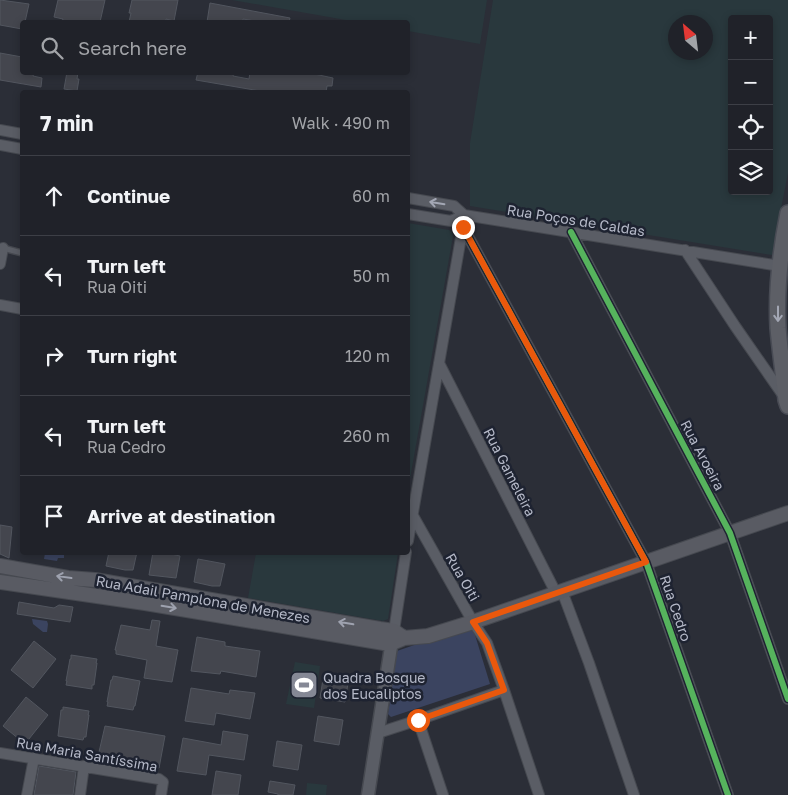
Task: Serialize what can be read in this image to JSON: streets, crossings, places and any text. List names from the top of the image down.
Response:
{
  "streets": {
    "main road": ["Rua Adail Pamplona de Menezes"],
    "street": [
      "Rua Poços de Caldas",
      "Rua Aroeira",
      "Rua Gameleira",
      "Rua Oiti",
      "Rua Cedro",
      "Rua Maria Santíssima"
    ]
  },
  "crossings": [
    ["Rua Poços de Caldas", "Rua Aroeira"],
    ["Rua Aroeira", "Rua Adail Pamplona de Menezes"],
    ["Rua Gameleira", "Rua Adail Pamplona de Menezes"],
    ["Rua Oiti", "Rua Adail Pamplona de Menezes"],
    ["Rua Adail Pamplona de Menezes", "Rua Cedro"]
  ],
  "places": {
    "sports": ["Quadra Bosque dos Eucaliptos"]
  },
  "north": "top left",
  "page": {
    "map_buttons": ["+", "−"],
    "search": "Search here",
    "heading": ["7 min", "Walk · 490 m"],
    "list": [
      ["Continue", "60 m"],
      ["Turn left", "Rua Oiti", "50 m"],
      ["Turn right", "120 m"],
      ["Turn left", "Rua Cedro", "260 m"],
      "Arrive at destination"
    ]
  }
}
